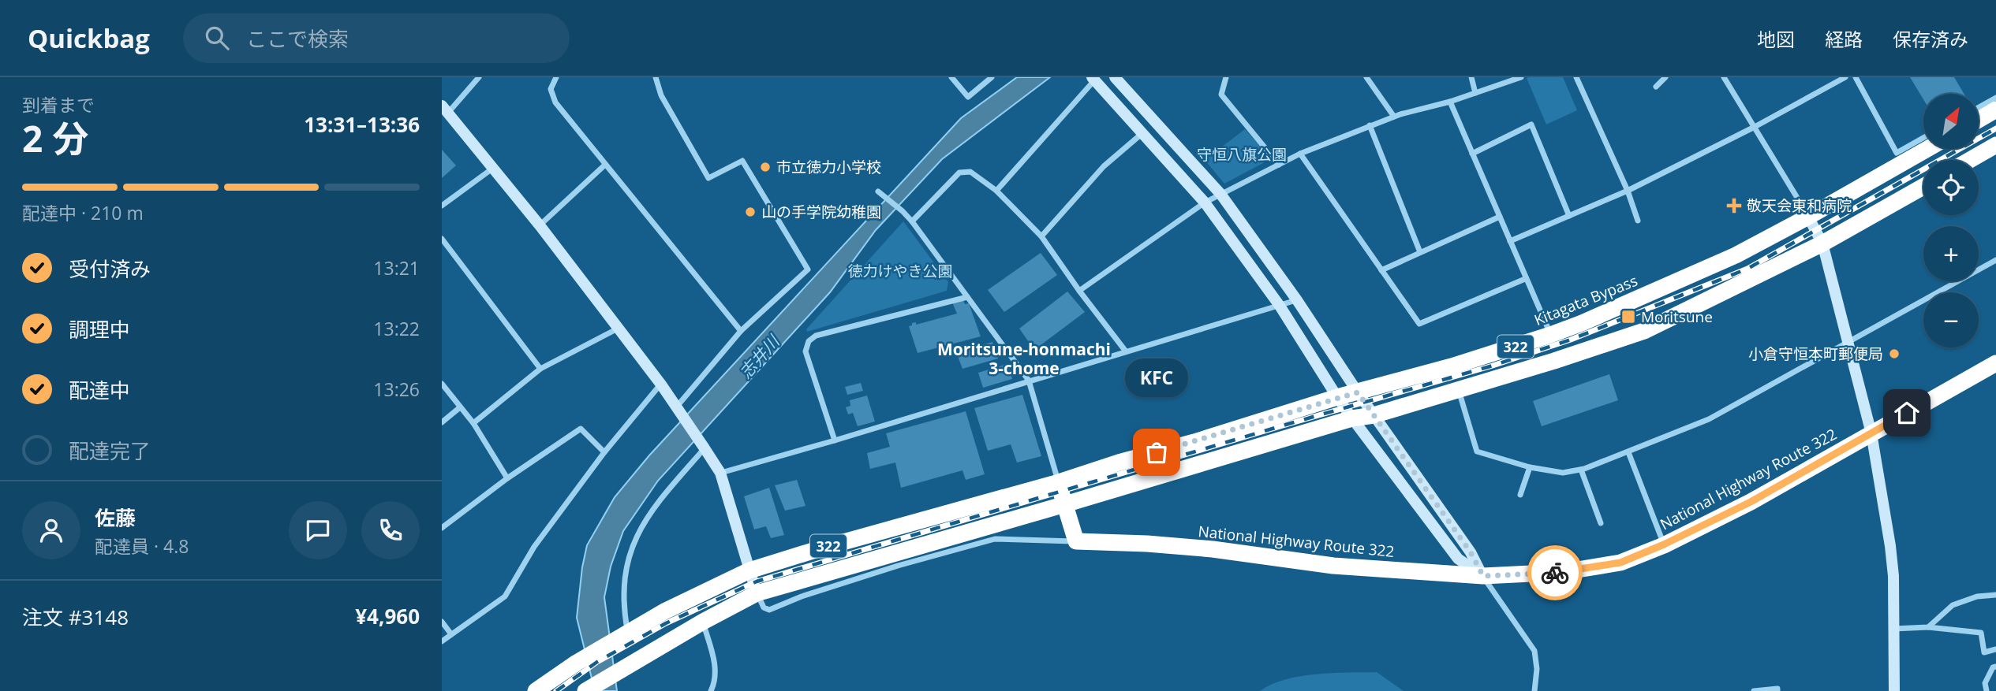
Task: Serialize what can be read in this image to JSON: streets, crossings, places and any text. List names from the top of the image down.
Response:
{
  "streets": {
    "highway": ["Kitagata Bypass", "322", "National Highway Route 322"]
  },
  "crossings": [
    ["Kitagata Bypass", "322"]
  ],
  "districts": ["Moritsune-honmachi 3-chome"],
  "water": ["志井川"],
  "parks": ["守恒八旗公園", "徳力けやき公園"],
  "places": {
    "other": [
      "市立徳力小学校",
      "山の手学院幼稚園",
      "小倉守恒本町郵便局",
      "KFC"
    ],
    "health": ["敬天会東和病院"],
    "transit": ["Moritsune"]
  },
  "north": "top right",
  "page": {
    "header": "Quickbag",
    "search": "ここで検索",
    "nav": ["地図", "経路", "保存済み"],
    "heading": ["2 分", "到着まで", "13:31–13:36"],
    "panel": [
      "佐藤",
      "配達員 · 4.8",
      "注文 #3148",
      "¥4,960"
    ],
    "map_buttons": ["+", "−"],
    "bar": "配達中 · 210 m",
    "list": [
      ["受付済み", "13:21"],
      ["調理中", "13:22"],
      ["配達中", "13:26"],
      "配達完了"
    ],
    "bubble": "KFC"
  }
}
